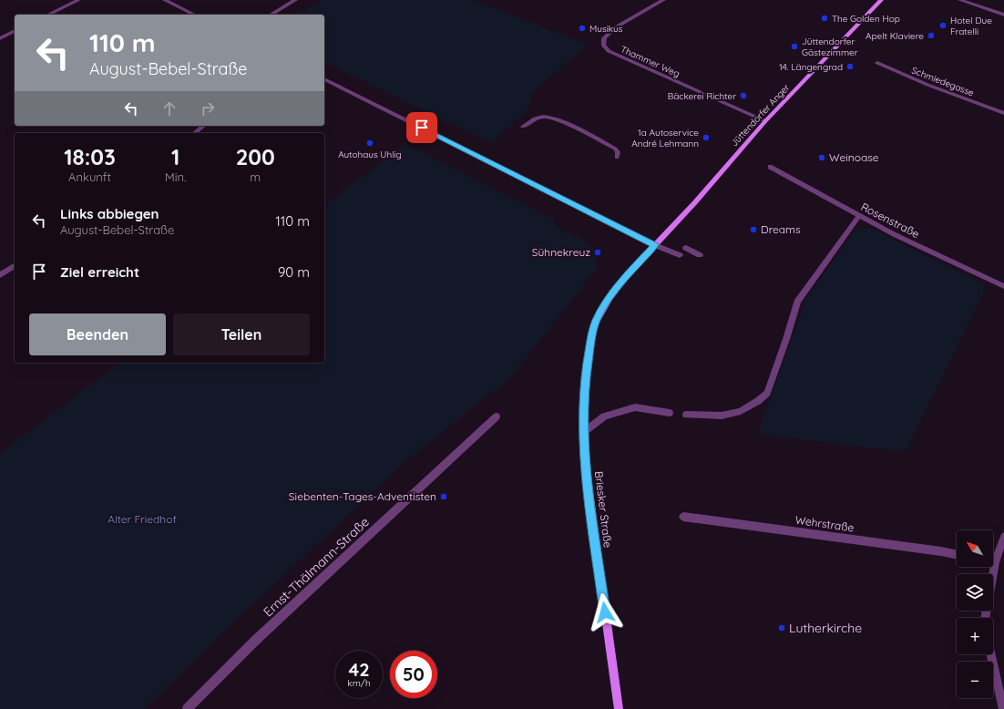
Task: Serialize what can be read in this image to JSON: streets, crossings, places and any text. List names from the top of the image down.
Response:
{
  "streets": {
    "main road": ["Jüttendorfer Anger", "Briesker Straße"],
    "street": [
      "Thammer Weg",
      "Schmiedegasse",
      "Rosenstraße",
      "Wehrstraße",
      "Ernst-Thälmann-Straße"
    ]
  },
  "crossings": [
    ["Thammer Weg", "Jüttendorfer Anger"],
    ["Jüttendorfer Anger", "Briesker Straße"]
  ],
  "parks": ["Alter Friedhof"],
  "places": [
    "The Golden Hop",
    "Hotel Due Fratelli",
    "Musikus",
    "Apelt Klaviere",
    "Jüttendorfer Gästezimmer",
    "14. Längengrad",
    "Bäckerei Richter",
    "1a Autoservice André Lehmann",
    "Autohaus Uhlig",
    "Weinoase",
    "Dreams",
    "Sühnekreuz",
    "Siebenten-Tages-Adventisten",
    "Lutherkirche"
  ],
  "north": "top left",
  "page": {
    "turn": ["110 m", "August-Bebel-Straße"],
    "eta": [
      "18:03",
      "Ankunft",
      "1",
      "Min.",
      "200",
      "m"
    ],
    "list": [
      {
        "name": "Links abbiegen",
        "note": "August-Bebel-Straße",
        "value": "110 m"
      },
      {
        "name": "Ziel erreicht",
        "value": "90 m"
      }
    ],
    "buttons": ["Beenden", "Teilen"],
    "map_buttons": ["+", "−"],
    "speed": "42 km/h",
    "limit": "50"
  }
}
